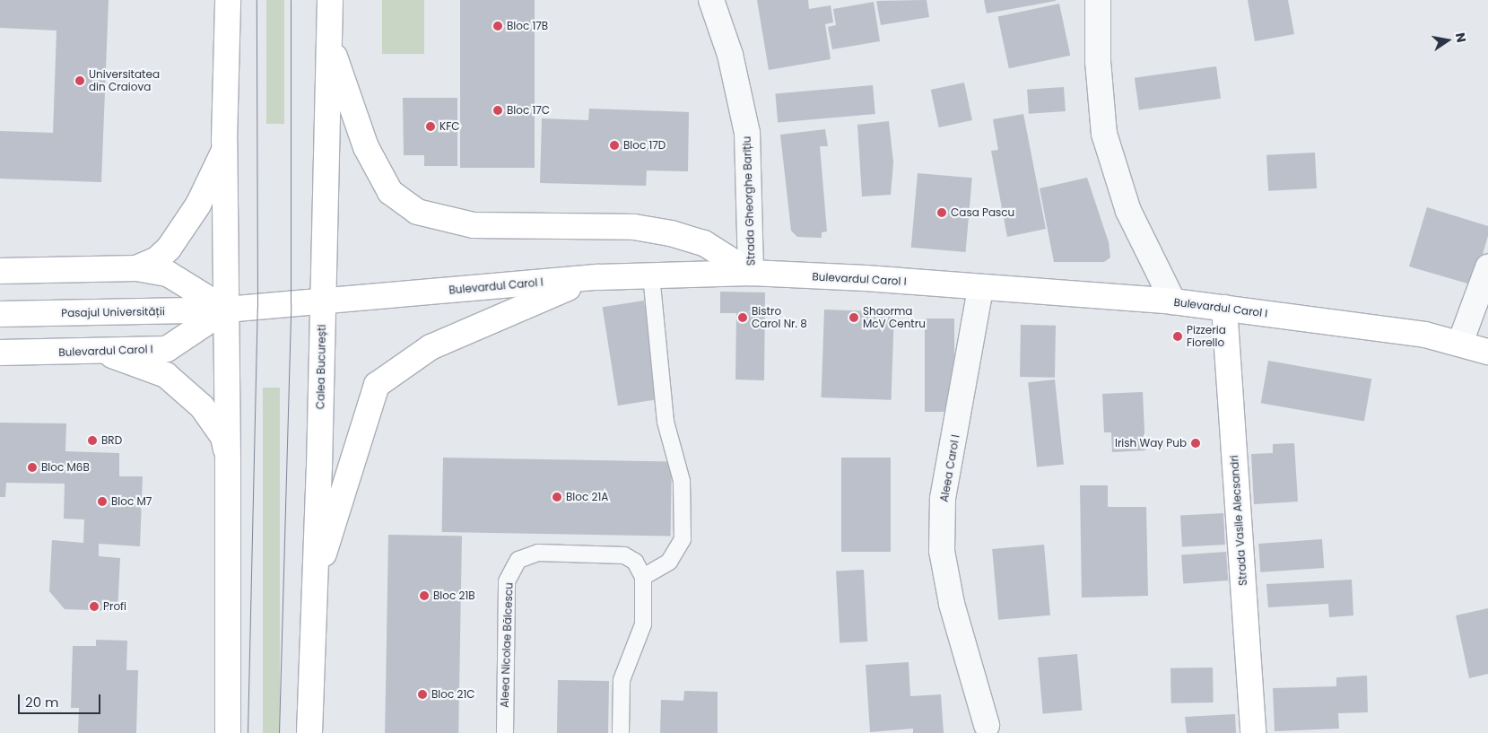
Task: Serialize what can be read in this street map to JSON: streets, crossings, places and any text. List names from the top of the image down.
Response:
{
  "streets": {
    "main road": [
      "Bulevardul Carol I",
      "Pasajul Universității",
      "Calea București",
      "Strada Vasile Alecsandri"
    ],
    "street": ["Strada Gheorghe Barițiu", "Aleea Carol I"],
    "lane": ["Aleea Nicolae Bălcescu"]
  },
  "crossings": [
    ["Strada Gheorghe Barițiu", "Bulevardul Carol I"],
    ["Bulevardul Carol I", "Pasajul Universității"],
    ["Bulevardul Carol I", "Calea București"],
    ["Bulevardul Carol I", "Aleea Carol I"],
    ["Bulevardul Carol I", "Strada Vasile Alecsandri"]
  ],
  "places": [
    "Bloc 17B",
    "Universitatea din Craiova",
    "Bloc 17C",
    "KFC",
    "Bloc 17D",
    "Casa Pascu",
    "Bistro Carol Nr. 8",
    "Shaorma McV Centru",
    "Pizzeria Fiorello",
    "BRD",
    "Irish Way Pub",
    "Bloc M6B",
    "Bloc 21A",
    "Bloc M7",
    "Bloc 21B",
    "Profi",
    "Bloc 21C"
  ],
  "scale_bar": "20 m",
  "north": "right"
}
